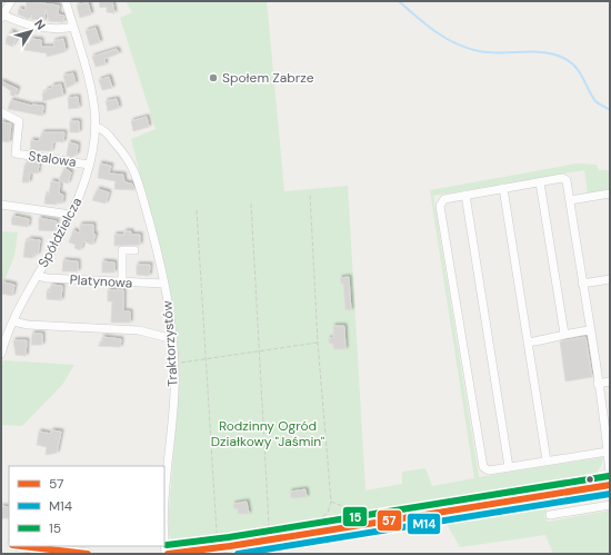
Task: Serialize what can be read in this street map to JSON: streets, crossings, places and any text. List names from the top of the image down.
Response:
{
  "streets": {
    "street": [
      "Stalowa",
      "Spółdzielcza",
      "Platynowa",
      "Traktorzystów"
    ]
  },
  "crossings": [
    ["Stalowa", "Spółdzielcza"],
    ["Spółdzielcza", "Platynowa"],
    ["Spółdzielcza", "Traktorzystów"],
    ["Platynowa", "Traktorzystów"]
  ],
  "parks": ["Rodzinny Ogród Działkowy \"Jaśmin\""],
  "places": ["Społem Zabrze"],
  "lines": ["transit line 15", "transit line 57", "transit line M14"],
  "legend": ["57", "M14", "15"],
  "north": "top right"
}
